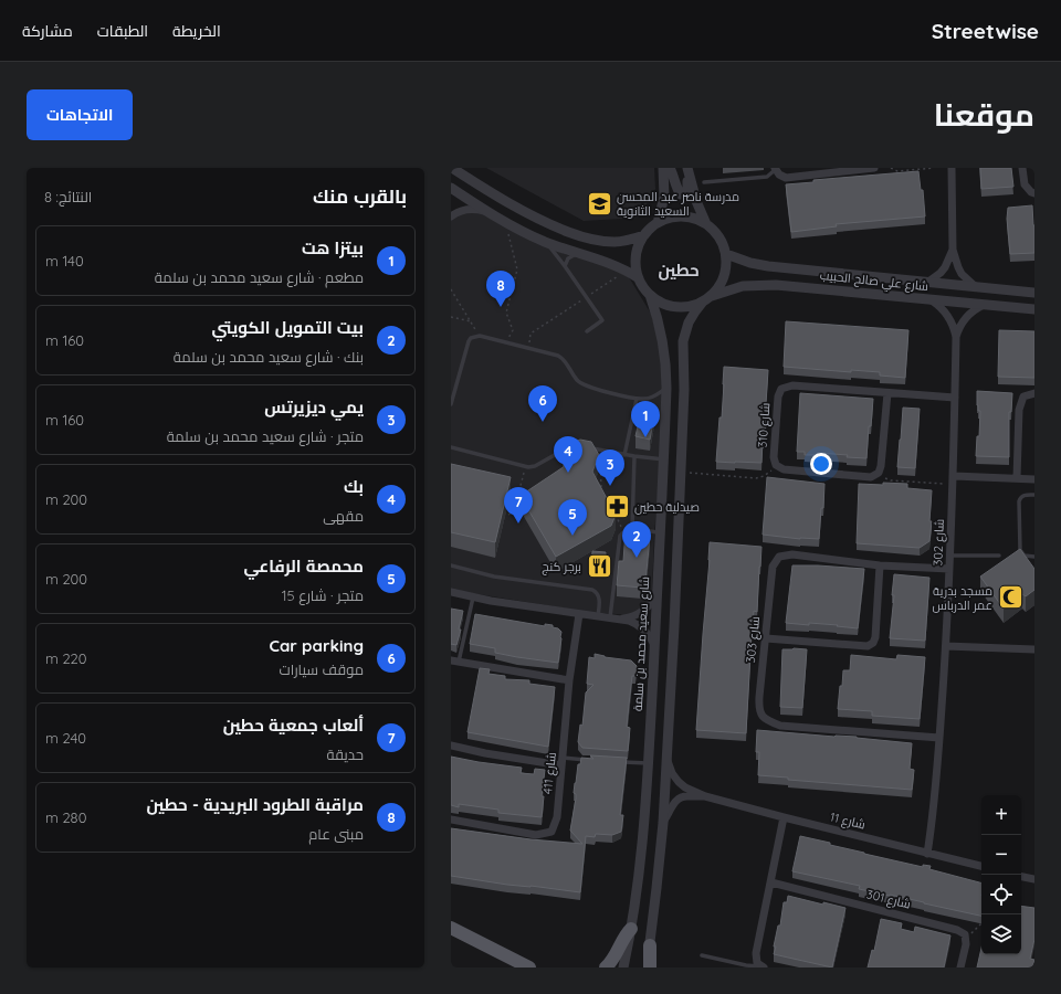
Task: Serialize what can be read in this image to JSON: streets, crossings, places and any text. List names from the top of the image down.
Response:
{
  "streets": {
    "street": [
      "شارع علي صالح الحبيب",
      "شارع 310",
      "شارع 302",
      "شارع 303",
      "شارع سعيد محمد بن سلمة",
      "شارع 411",
      "شارع 11",
      "شارع 301"
    ]
  },
  "crossings": [
    ["شارع علي صالح الحبيب", "شارع 302"],
    ["شارع علي صالح الحبيب", "شارع سعيد محمد بن سلمة"],
    ["شارع 310", "شارع 302"],
    ["شارع 302", "شارع 303"],
    ["شارع 302", "شارع 11"]
  ],
  "districts": ["حطين"],
  "places": {
    "school or university": ["مدرسة ناصر عبد المحسن السعيد الثانوية"],
    "pharmacy": ["صيدلية حطين"],
    "restaurant": ["برجر كنج"],
    "mosque": ["مسجد بدرية عمر الدرباس"]
  },
  "page": {
    "header": "Streetwise",
    "nav": ["الخريطة", "الطبقات", "مشاركة"],
    "title": "موقعنا",
    "buttons": "الاتجاهات",
    "heading": ["بالقرب منك", "النتائج: 8"],
    "list": [
      {
        "mark": "1",
        "name": "بيتزا هت",
        "note": "مطعم · شارع سعيد محمد بن سلمة",
        "value": "140 m"
      },
      {
        "mark": "2",
        "name": "بيت التمويل الكويتي",
        "note": "بنك · شارع سعيد محمد بن سلمة",
        "value": "160 m"
      },
      {
        "mark": "3",
        "name": "يمي ديزيرتس",
        "note": "متجر · شارع سعيد محمد بن سلمة",
        "value": "160 m"
      },
      {
        "mark": "4",
        "name": "بك",
        "note": "مقهى",
        "value": "200 m"
      },
      {
        "mark": "5",
        "name": "محمصة الرفاعي",
        "note": "متجر · شارع 15",
        "value": "200 m"
      },
      {
        "mark": "6",
        "name": "Car parking",
        "note": "موقف سيارات",
        "value": "220 m"
      },
      {
        "mark": "7",
        "name": "ألعاب جمعية حطين",
        "note": "حديقة",
        "value": "240 m"
      },
      {
        "mark": "8",
        "name": "مراقبة الطرود البريدية - حطين",
        "note": "مبنى عام",
        "value": "280 m"
      }
    ],
    "pins": [
      "8",
      "6",
      "1",
      "4",
      "3",
      "7",
      "5",
      "2"
    ],
    "map_buttons": ["+", "−"]
  }
}
